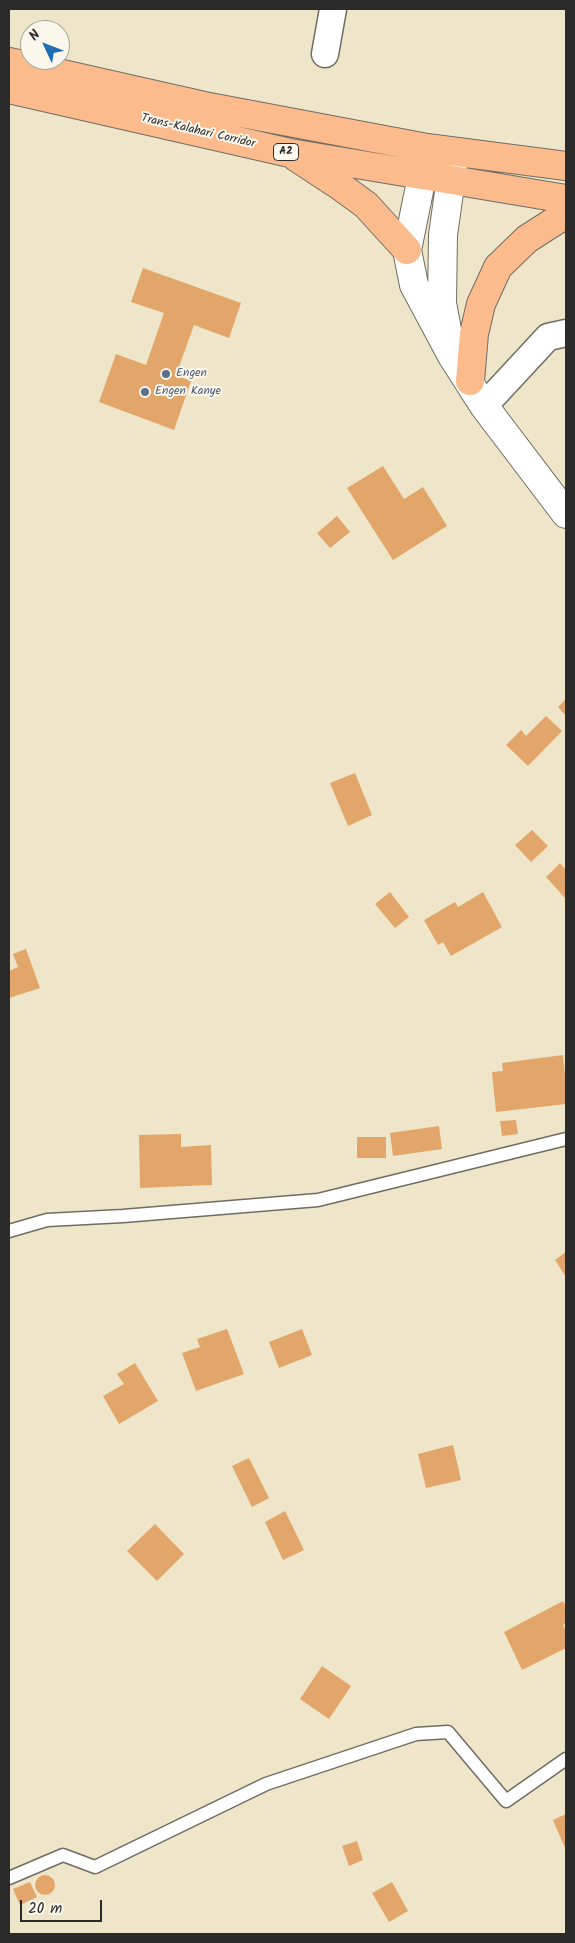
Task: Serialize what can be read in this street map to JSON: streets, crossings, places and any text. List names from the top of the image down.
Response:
{
  "streets": {
    "highway": ["Trans-Kalahari Corridor", "A2"]
  },
  "places": ["Engen", "Engen Kanye"],
  "scale_bar": "20 m",
  "north": "top left"
}
